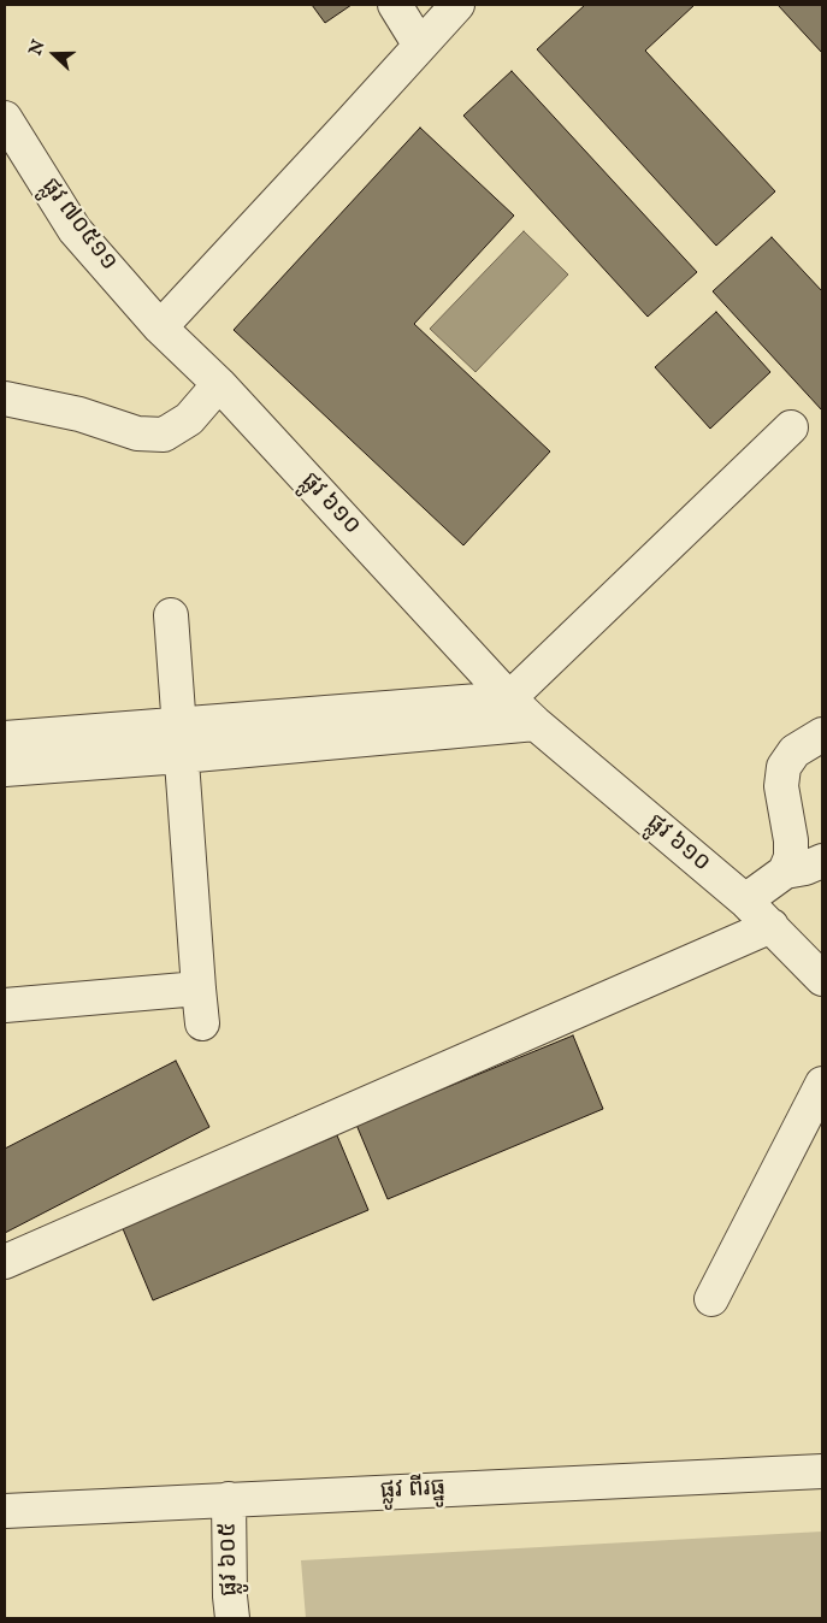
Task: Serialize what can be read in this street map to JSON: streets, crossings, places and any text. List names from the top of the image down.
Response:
{
  "streets": {
    "street": [
      "ផ្លូវ ៧០៥១១",
      "ផ្លូវ ៦១០",
      "ផ្លូវ ពីរធ្នូ",
      "ផ្លូវ ៦០៥"
    ]
  },
  "crossings": [
    ["ផ្លូវ ៧០៥១១", "ផ្លូវ ៦១០"],
    ["ផ្លូវ ពីរធ្នូ", "ផ្លូវ ៦០៥"]
  ],
  "north": "left"
}
